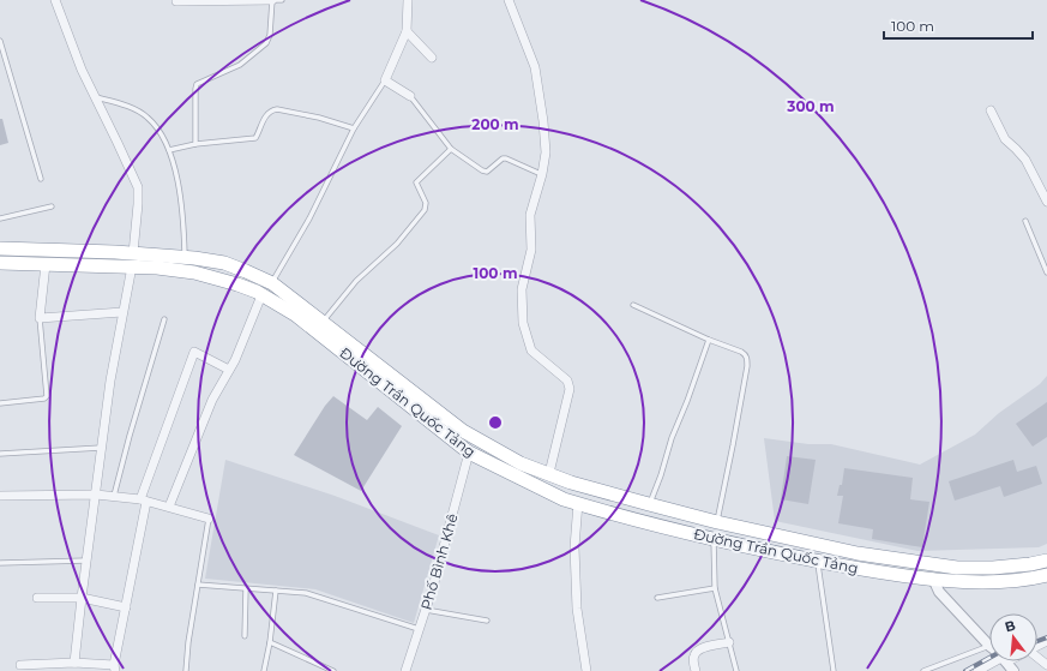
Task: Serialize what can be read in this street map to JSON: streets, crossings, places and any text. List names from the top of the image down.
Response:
{
  "streets": {
    "highway": ["Đường Trần Quốc Tảng"],
    "street": ["Phố Bình Khê"]
  },
  "crossings": [
    ["Đường Trần Quốc Tảng", "Phố Bình Khê"]
  ],
  "scale_bar": "100 m",
  "north": "top",
  "rings": ["300 m", "200 m", "100 m"]
}
